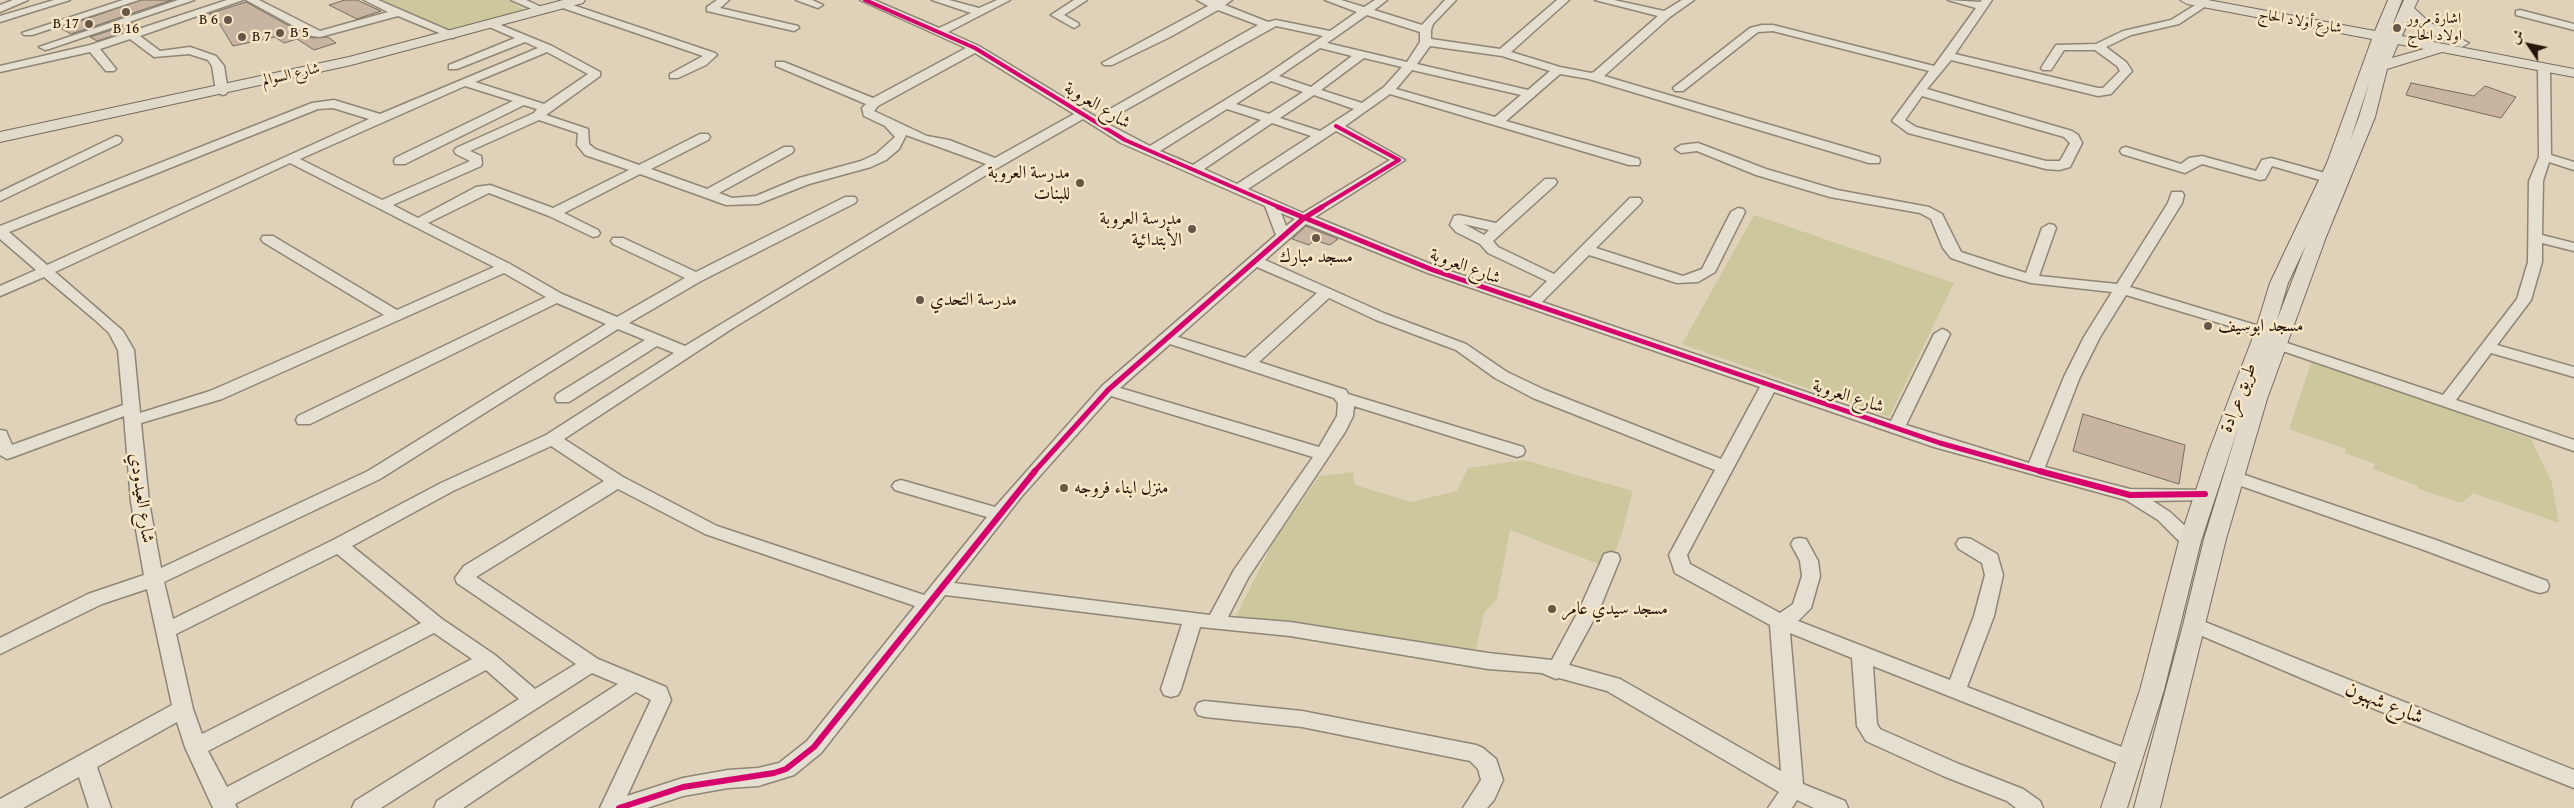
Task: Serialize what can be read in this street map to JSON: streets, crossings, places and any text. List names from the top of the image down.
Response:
{
  "streets": {
    "main road": ["شارع أولاد الحاج", "شارع السوالم", "طريق عرادة"],
    "street": ["شارع العروبة", "شارع العيدودي", "شارع شهبون"]
  },
  "crossings": [
    ["شارع أولاد الحاج", "طريق عرادة"],
    ["شارع العروبة", "طريق عرادة"],
    ["طريق عرادة", "شارع شهبون"]
  ],
  "places": [
    "B 16",
    "B 6",
    "B 17",
    "اشارة مرور اولاد الحاج",
    "B 5",
    "B 7",
    "مدرسة العروبة للبنات",
    "مدرسة العروبة الأبتدائية",
    "مسجد مبارك",
    "مدرسة التحدي",
    "مسجد ابوسيف",
    "منزل ابناء فروجه",
    "مسجد سيدي عامر"
  ],
  "north": "top left"
}
